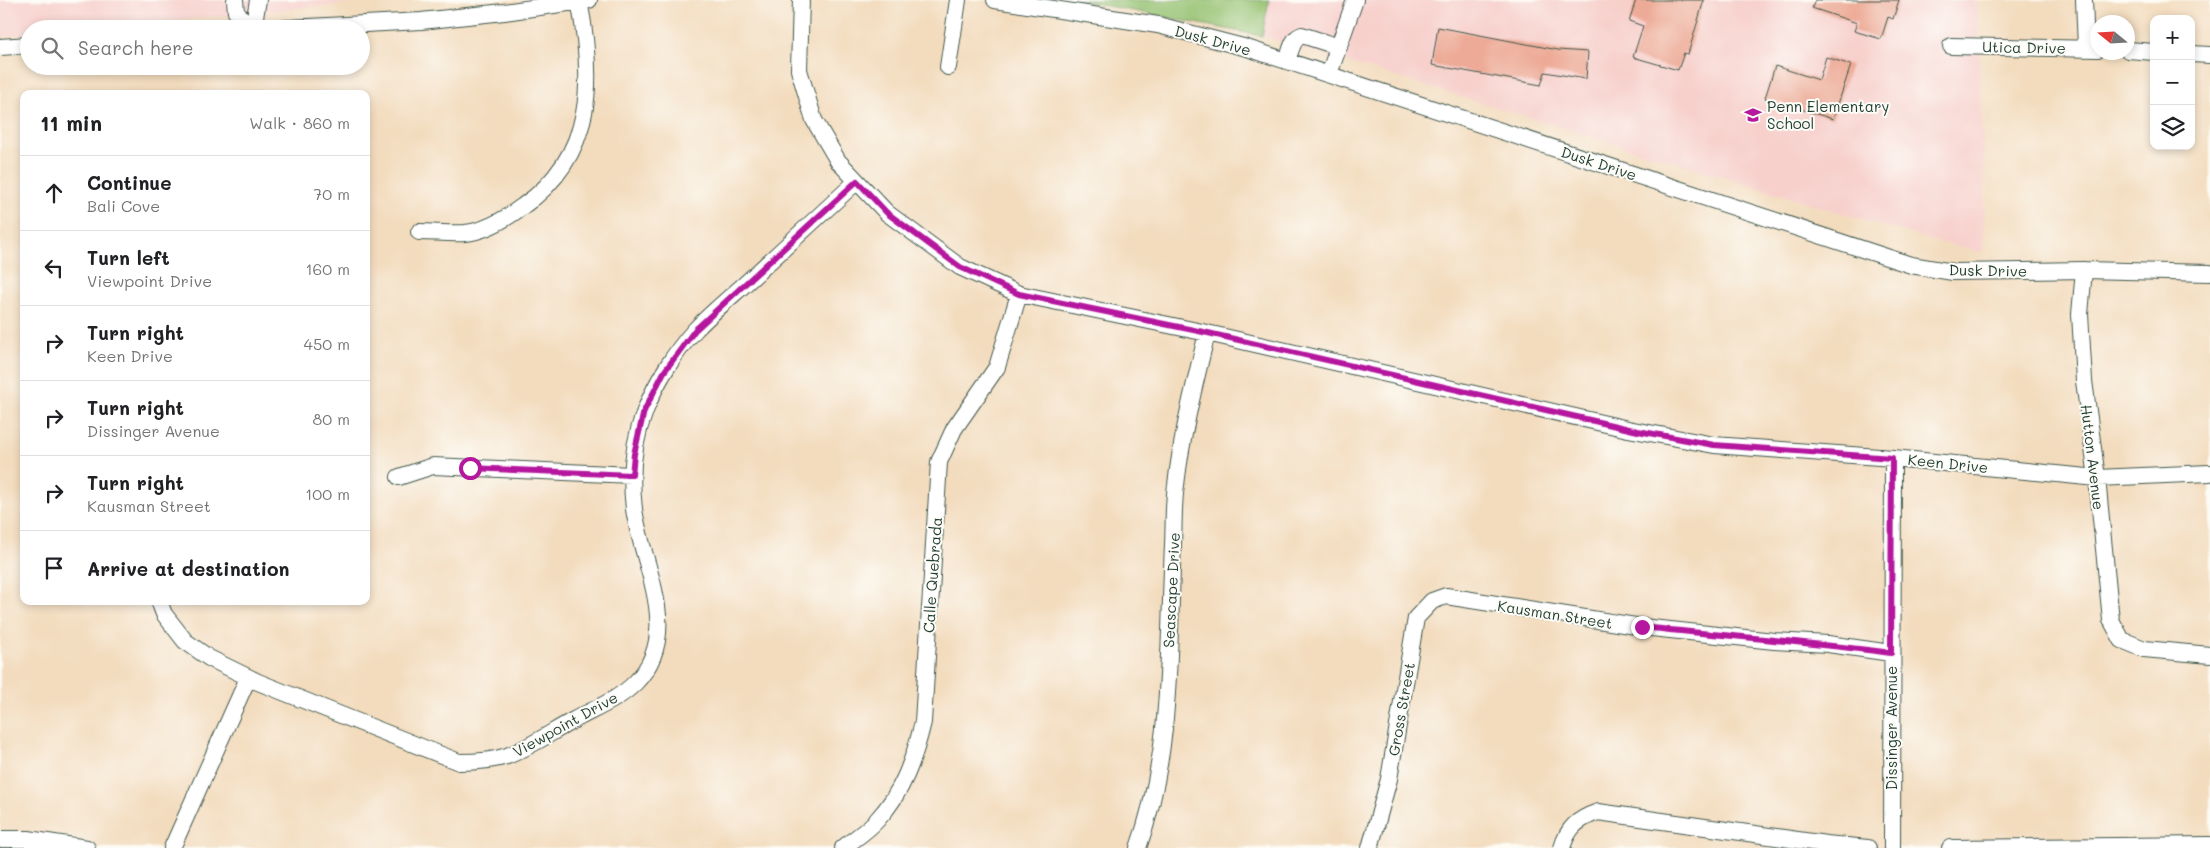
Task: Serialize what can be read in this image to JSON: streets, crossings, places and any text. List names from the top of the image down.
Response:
{
  "streets": {
    "street": [
      "Dusk Drive",
      "Utica Drive",
      "Hutton Avenue",
      "Keen Drive",
      "Calle Quebrada",
      "Seascape Drive",
      "Kausman Street",
      "Gross Street",
      "Viewpoint Drive",
      "Dissinger Avenue"
    ]
  },
  "crossings": [
    ["Dusk Drive", "Hutton Avenue"],
    ["Hutton Avenue", "Keen Drive"],
    ["Keen Drive", "Calle Quebrada"],
    ["Keen Drive", "Seascape Drive"],
    ["Keen Drive", "Viewpoint Drive"],
    ["Keen Drive", "Dissinger Avenue"],
    ["Kausman Street", "Gross Street"],
    ["Kausman Street", "Dissinger Avenue"]
  ],
  "places": {
    "school or university": ["Penn Elementary School"]
  },
  "north": "left",
  "page": {
    "map_buttons": ["+", "−"],
    "search": "Search here",
    "heading": ["11 min", "Walk · 860 m"],
    "list": [
      ["Continue", "Bali Cove", "70 m"],
      ["Turn left", "Viewpoint Drive", "160 m"],
      ["Turn right", "Keen Drive", "450 m"],
      ["Turn right", "Dissinger Avenue", "80 m"],
      ["Turn right", "Kausman Street", "100 m"],
      "Arrive at destination"
    ]
  }
}
